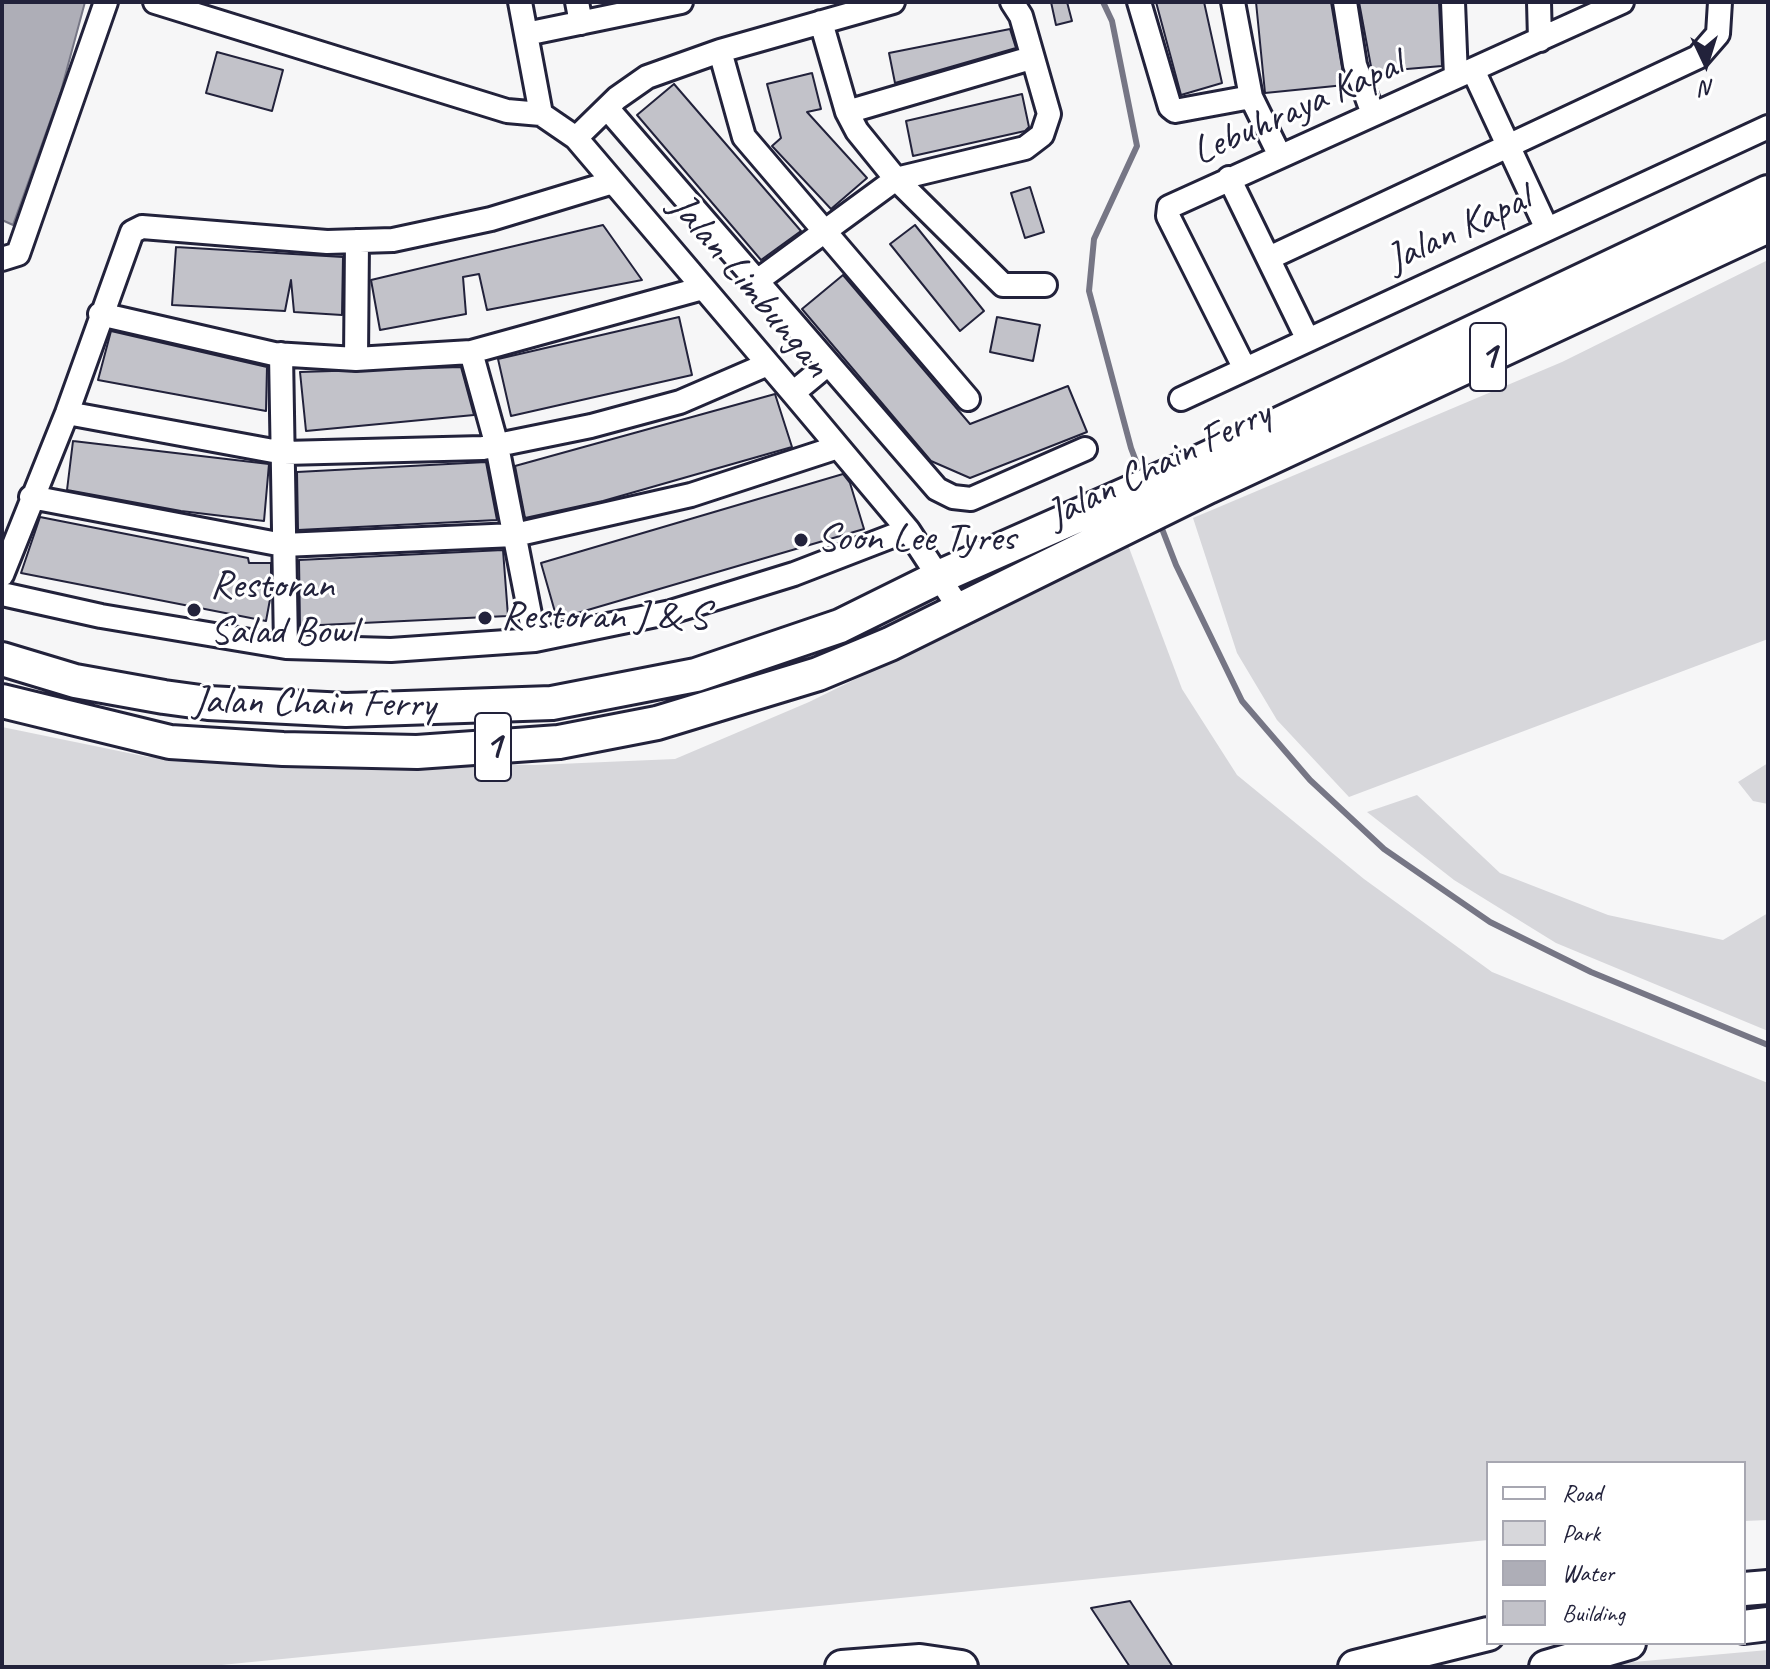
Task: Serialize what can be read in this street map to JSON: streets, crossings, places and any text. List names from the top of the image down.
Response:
{
  "streets": {
    "highway": ["1", "Jalan Chain Ferry"],
    "street": ["Lebuhraya Kapal", "Jalan Kapal", "Jalan Limbungan"]
  },
  "crossings": [
    ["Lebuhraya Kapal", "Jalan Kapal"],
    ["Jalan Limbungan", "Jalan Chain Ferry"]
  ],
  "places": ["Soon Lee Tyres", "Restoran Salad Bowl", "Restoran J & S"],
  "legend": [
    "Road",
    "Park",
    "Water",
    "Building"
  ],
  "north": "bottom"
}
